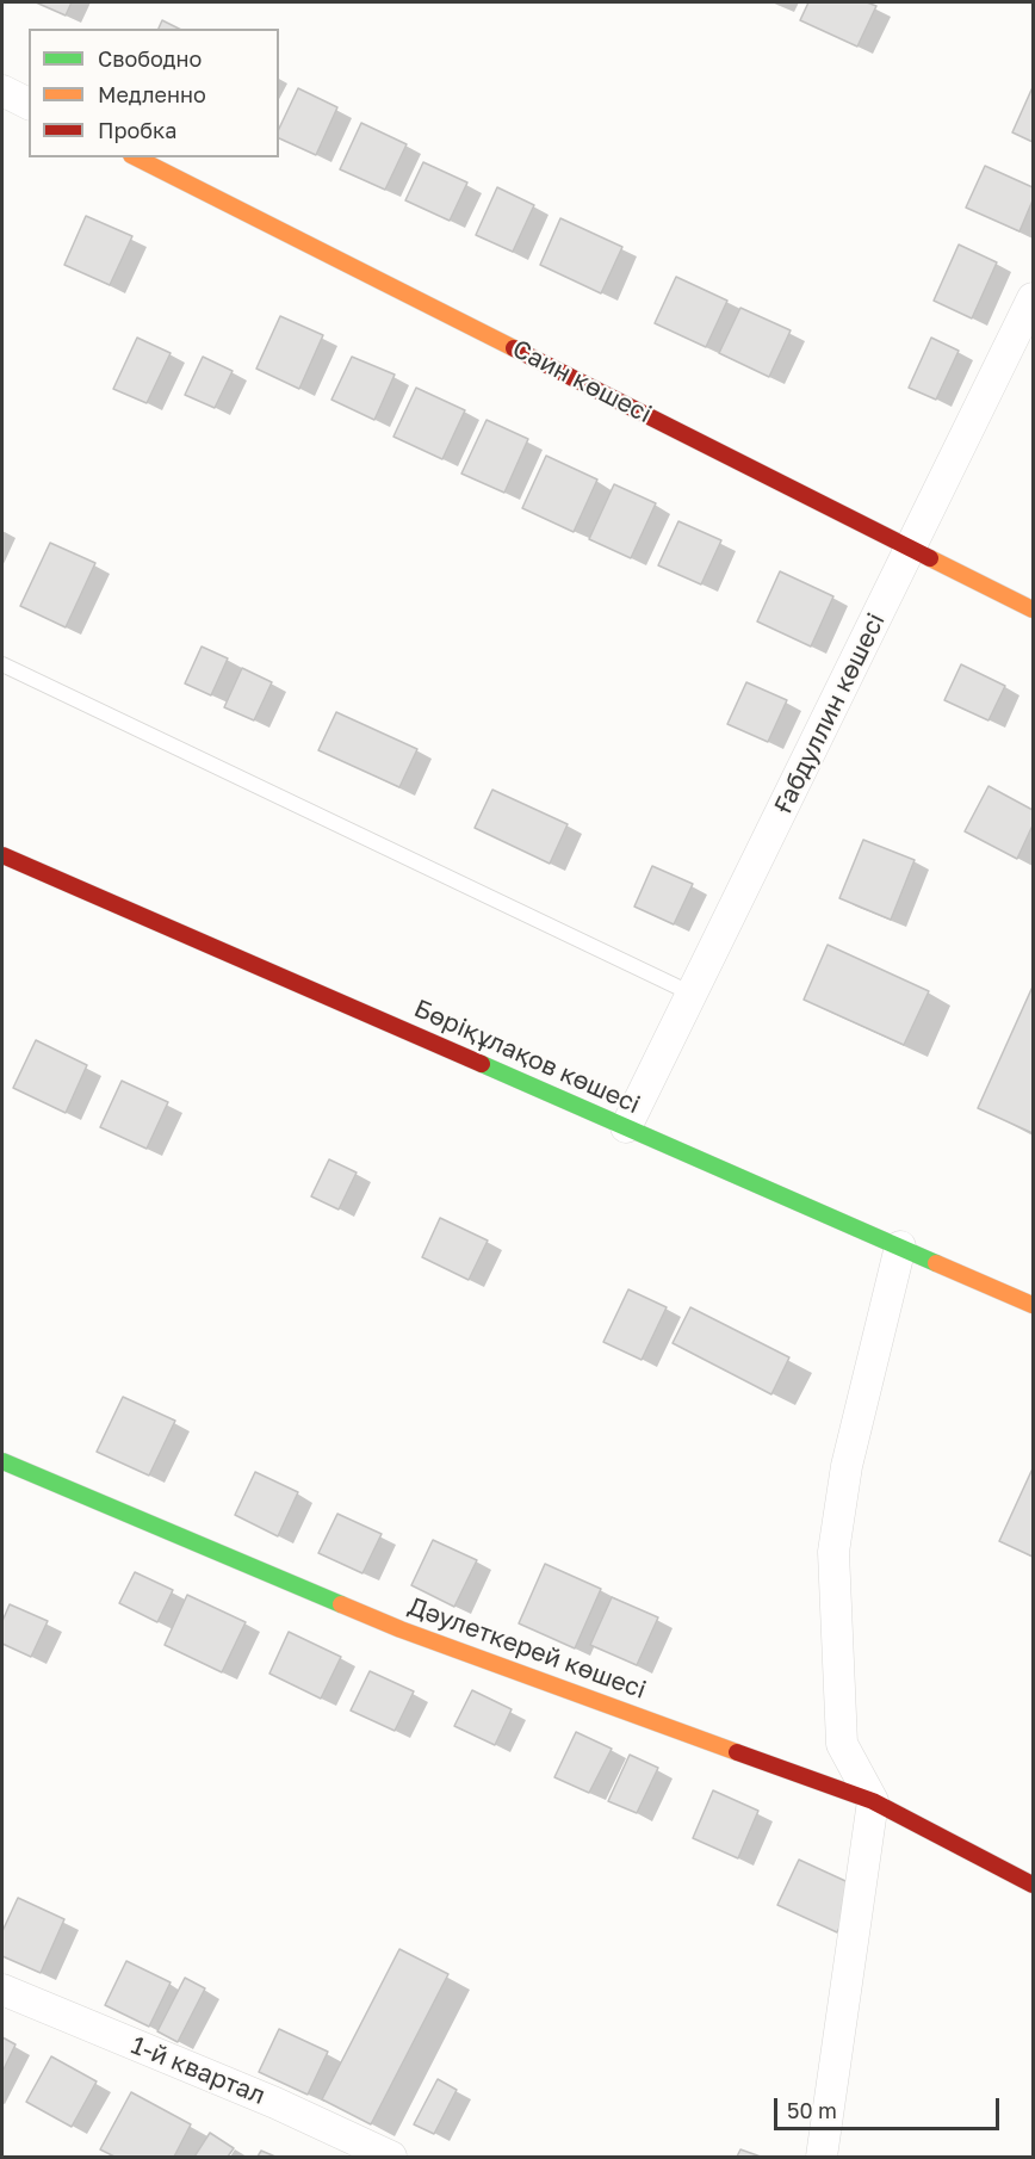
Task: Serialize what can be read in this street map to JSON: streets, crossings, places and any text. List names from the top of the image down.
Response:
{
  "streets": {
    "street": [
      "Саин көшесі",
      "Ғабдуллин көшесі",
      "Бөріқұлақов көшесі",
      "Дәулеткерей көшесі",
      "1-й квартал"
    ]
  },
  "crossings": [
    ["Саин көшесі", "Ғабдуллин көшесі"],
    ["Ғабдуллин көшесі", "Бөріқұлақов көшесі"]
  ],
  "legend": ["Свободно", "Медленно", "Пробка"],
  "scale_bar": "50 m"
}
